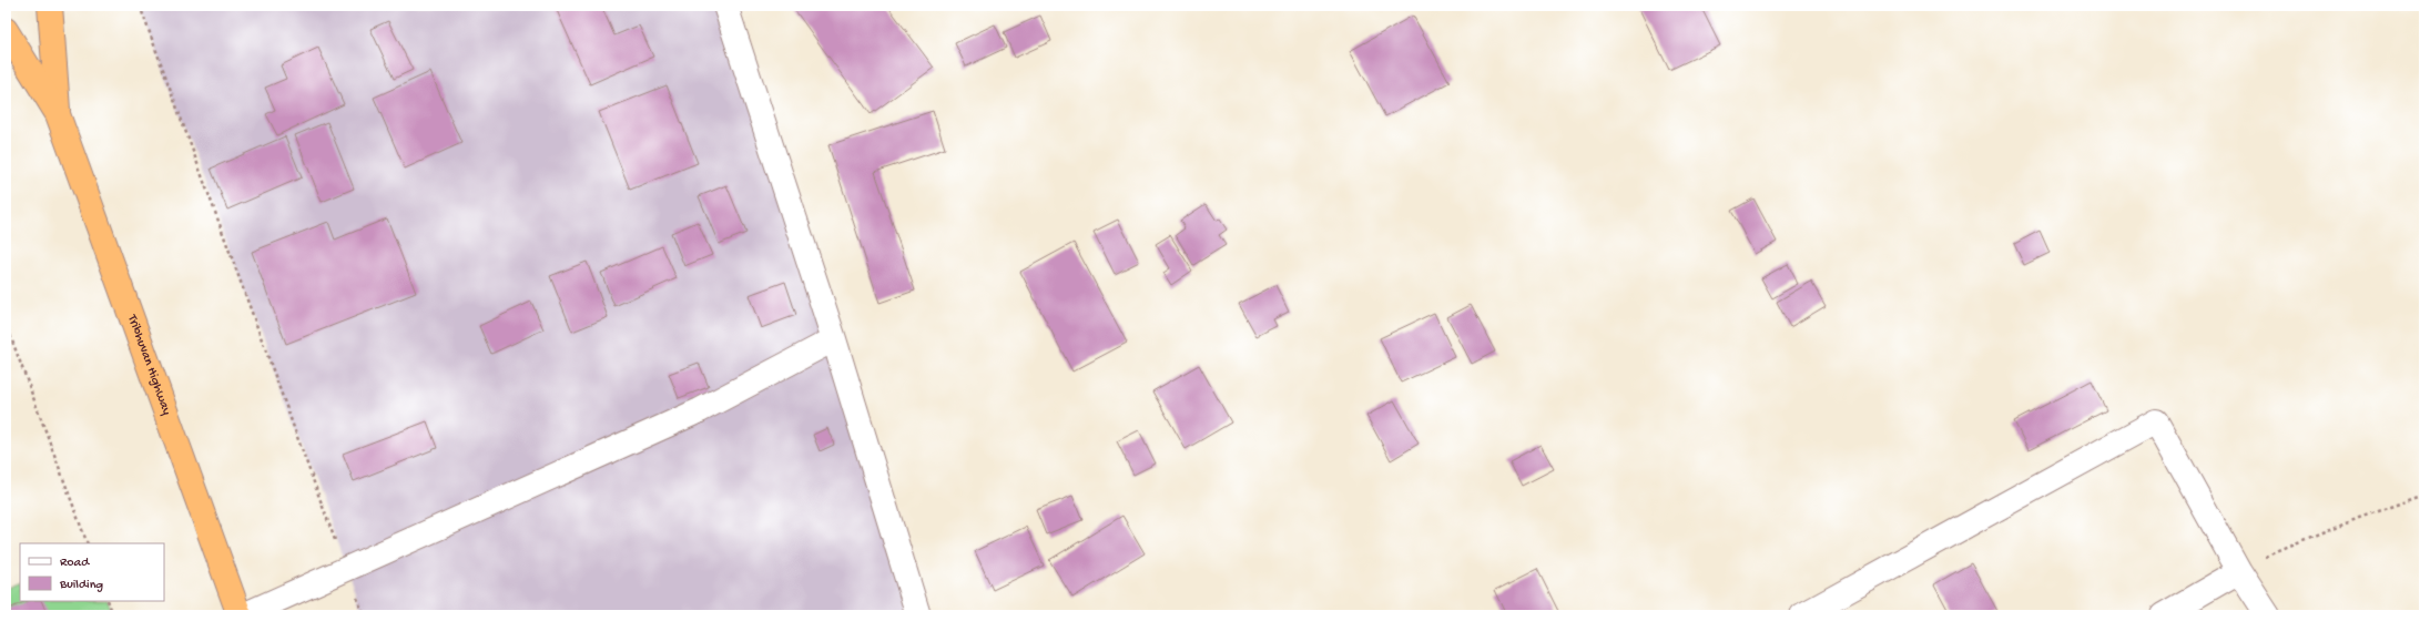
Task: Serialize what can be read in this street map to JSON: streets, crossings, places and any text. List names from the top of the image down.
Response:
{
  "streets": {
    "highway": ["Tribhuvan Highway"]
  },
  "legend": ["Road", "Building"]
}
